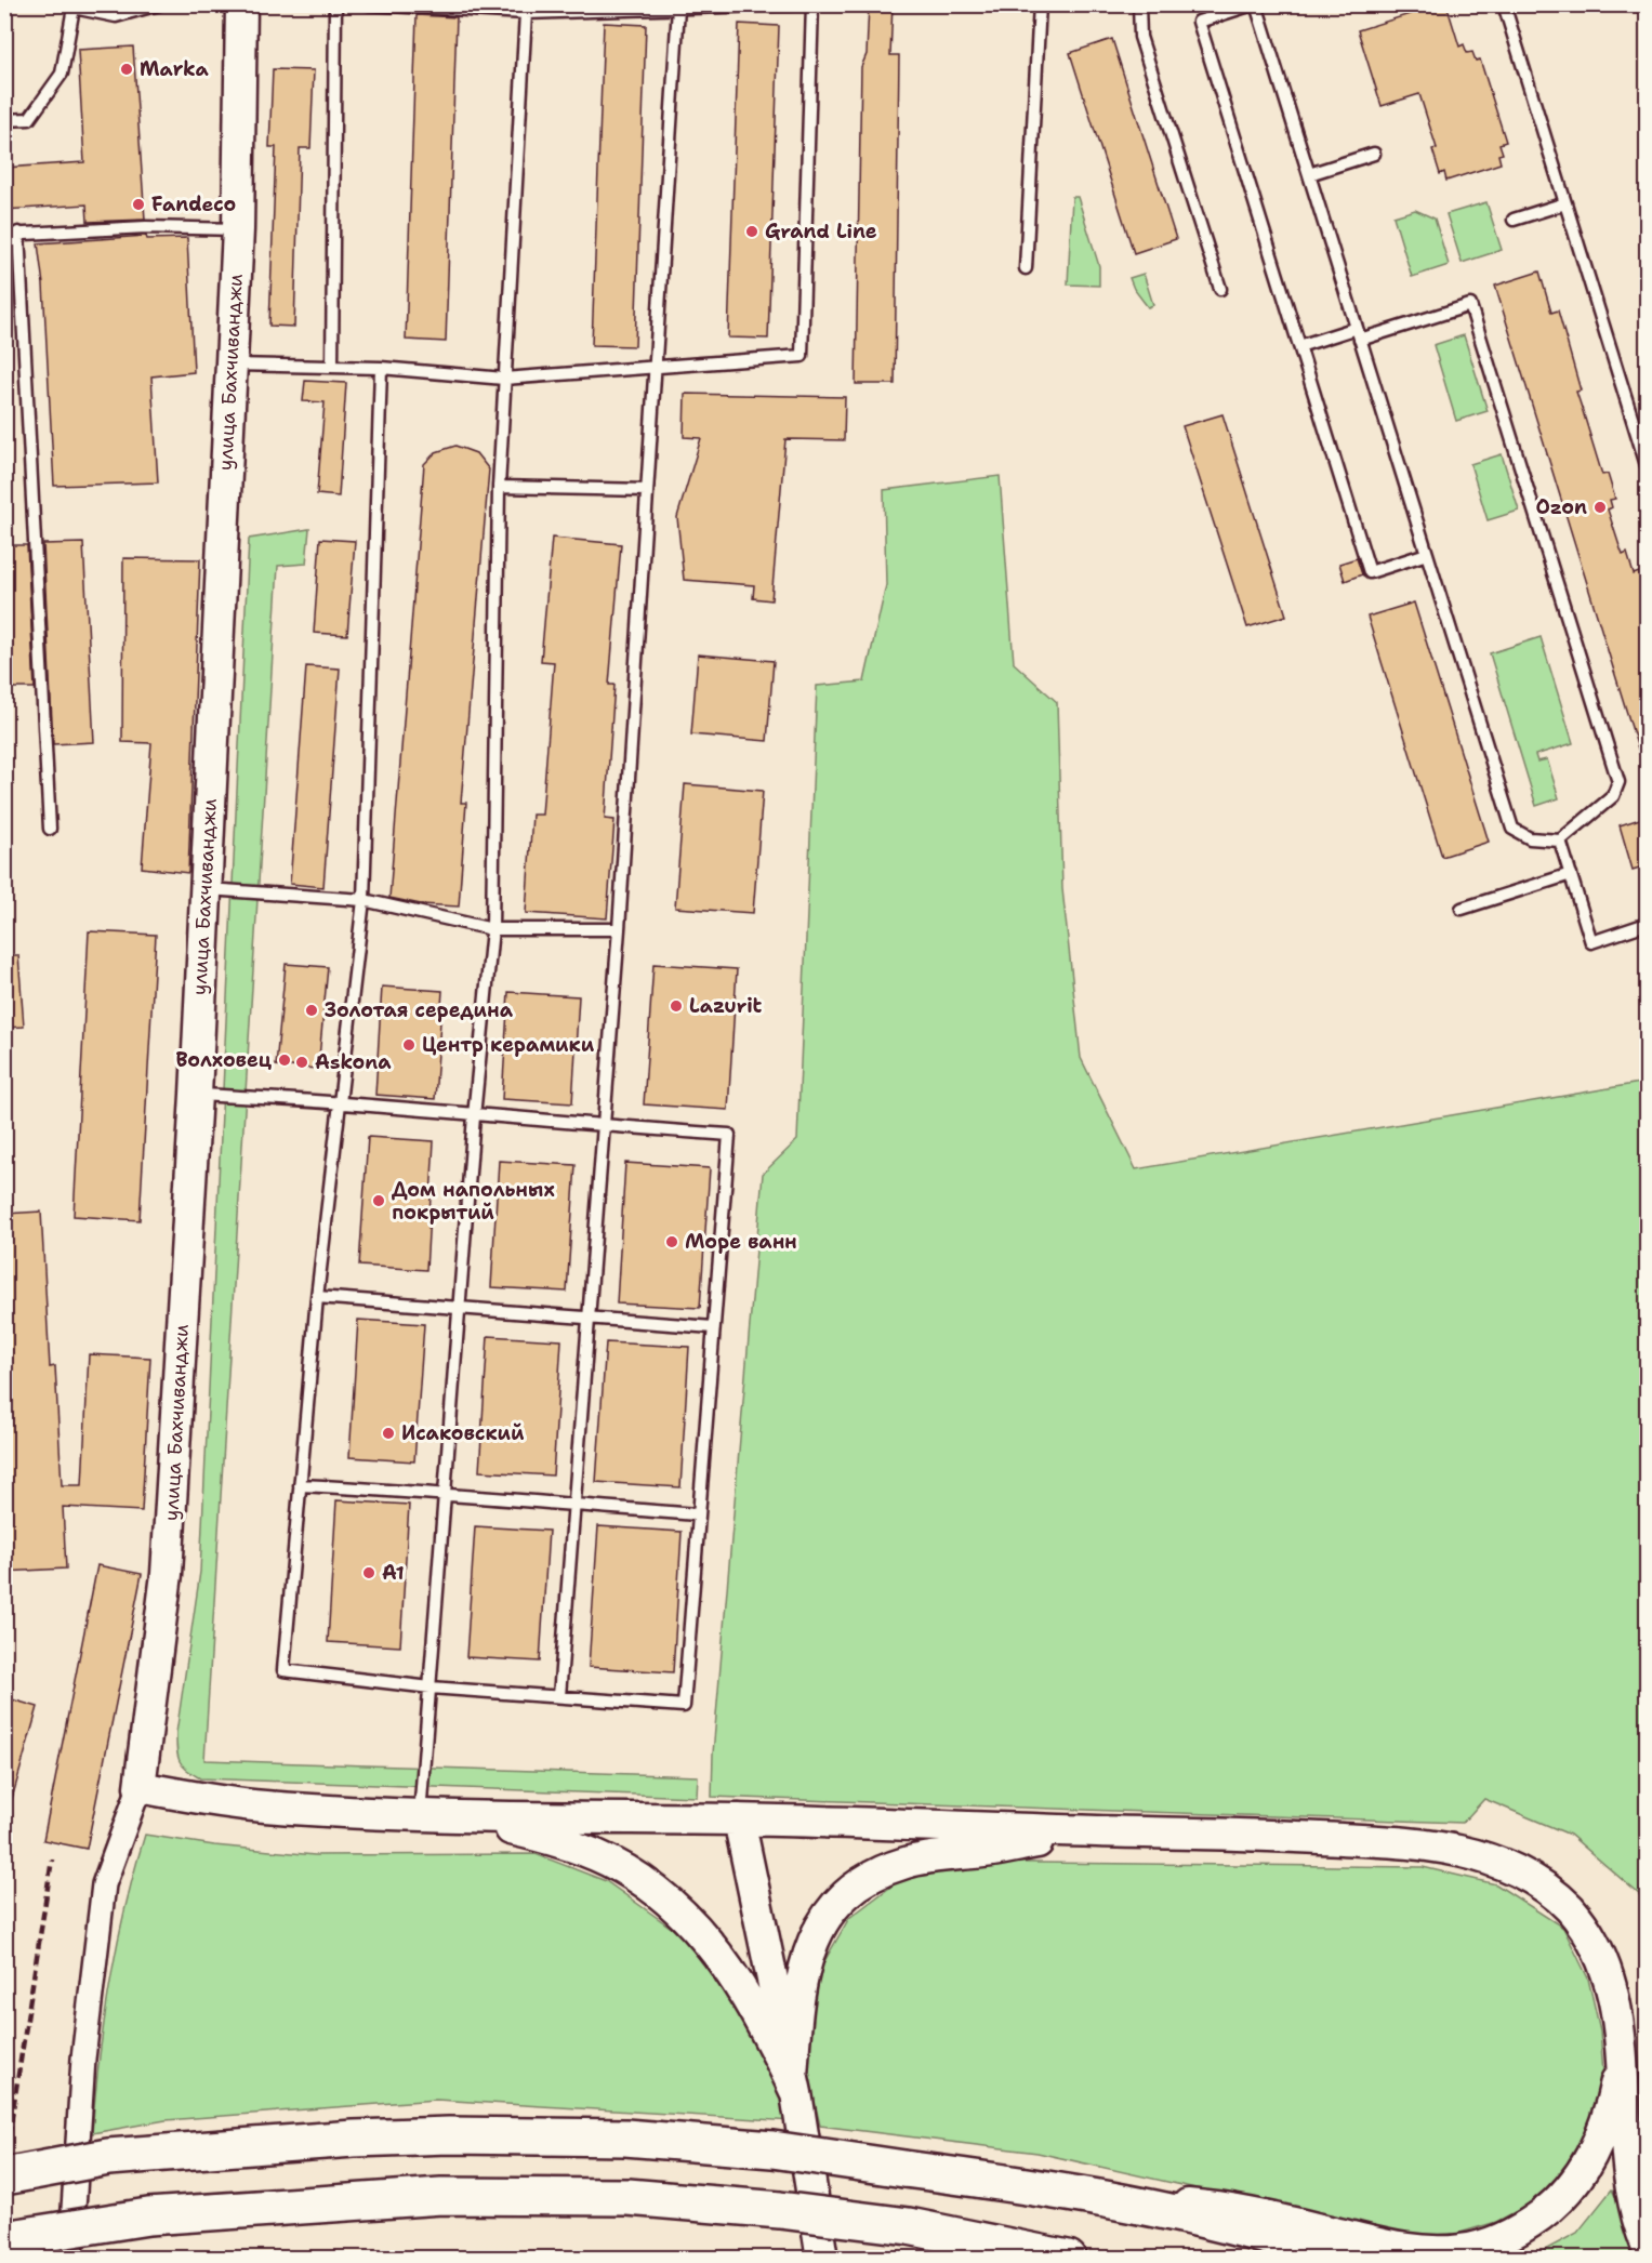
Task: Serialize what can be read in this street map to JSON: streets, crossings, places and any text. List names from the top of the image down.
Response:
{
  "streets": {
    "main road": ["улица Бахчиванджи"]
  },
  "places": [
    "Marka",
    "Fandeco",
    "Grand Line",
    "Ozon",
    "Lazurit",
    "Золотая середина",
    "Центр керамики",
    "Волховец",
    "Askona",
    "Дом напольных покрытий",
    "Море ванн",
    "Исаковский",
    "A1"
  ]
}
